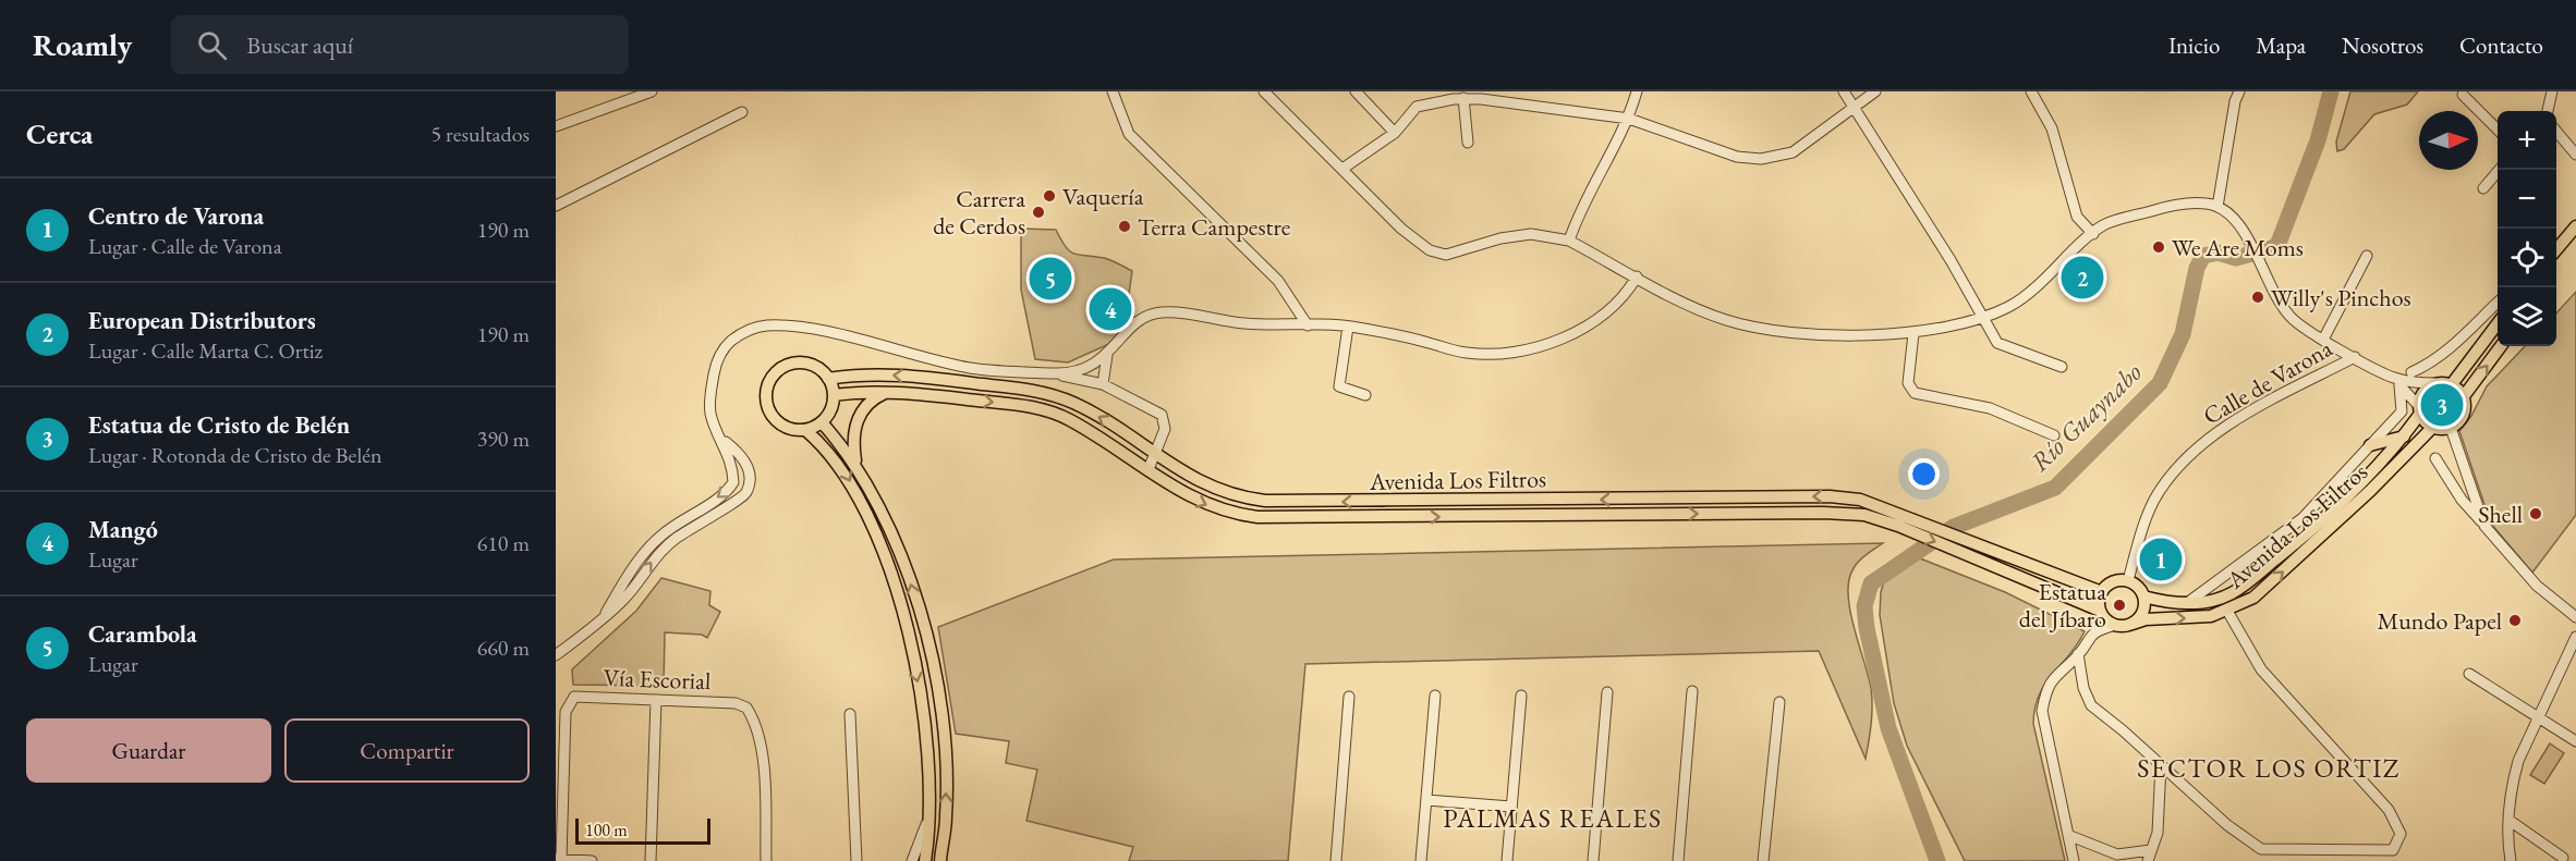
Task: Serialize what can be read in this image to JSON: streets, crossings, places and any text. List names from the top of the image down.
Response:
{
  "streets": {
    "main road": ["Avenida Los Filtros"],
    "street": ["Calle de Varona", "Vía Escorial"]
  },
  "crossings": [
    ["Calle de Varona", "Avenida Los Filtros"]
  ],
  "districts": ["SECTOR LOS ORTIZ", "PALMAS REALES"],
  "water": ["Río Guaynabo"],
  "places": [
    "Vaquería",
    "Carrera de Cerdos",
    "Terra Campestre",
    "We Are Moms",
    "Willy's Pinchos",
    "Shell",
    "Estatua del Jíbaro",
    "Mundo Papel"
  ],
  "scale_bar": "100 m",
  "north": "right",
  "page": {
    "header": "Roamly",
    "search": "Buscar aquí",
    "nav": [
      "Inicio",
      "Mapa",
      "Nosotros",
      "Contacto"
    ],
    "heading": ["Cerca", "5 resultados"],
    "map_buttons": ["+", "−"],
    "list": [
      {
        "mark": "1",
        "name": "Centro de Varona",
        "note": "Lugar · Calle de Varona",
        "value": "190 m"
      },
      {
        "mark": "2",
        "name": "European Distributors",
        "note": "Lugar · Calle Marta C. Ortiz",
        "value": "190 m"
      },
      {
        "mark": "3",
        "name": "Estatua de Cristo de Belén",
        "note": "Lugar · Rotonda de Cristo de Belén",
        "value": "390 m"
      },
      {
        "mark": "4",
        "name": "Mangó",
        "note": "Lugar",
        "value": "610 m"
      },
      {
        "mark": "5",
        "name": "Carambola",
        "note": "Lugar",
        "value": "660 m"
      }
    ],
    "pins": [
      "2",
      "5",
      "4",
      "3",
      "1"
    ],
    "buttons": ["Guardar", "Compartir"],
    "scale": "100 m"
  }
}
